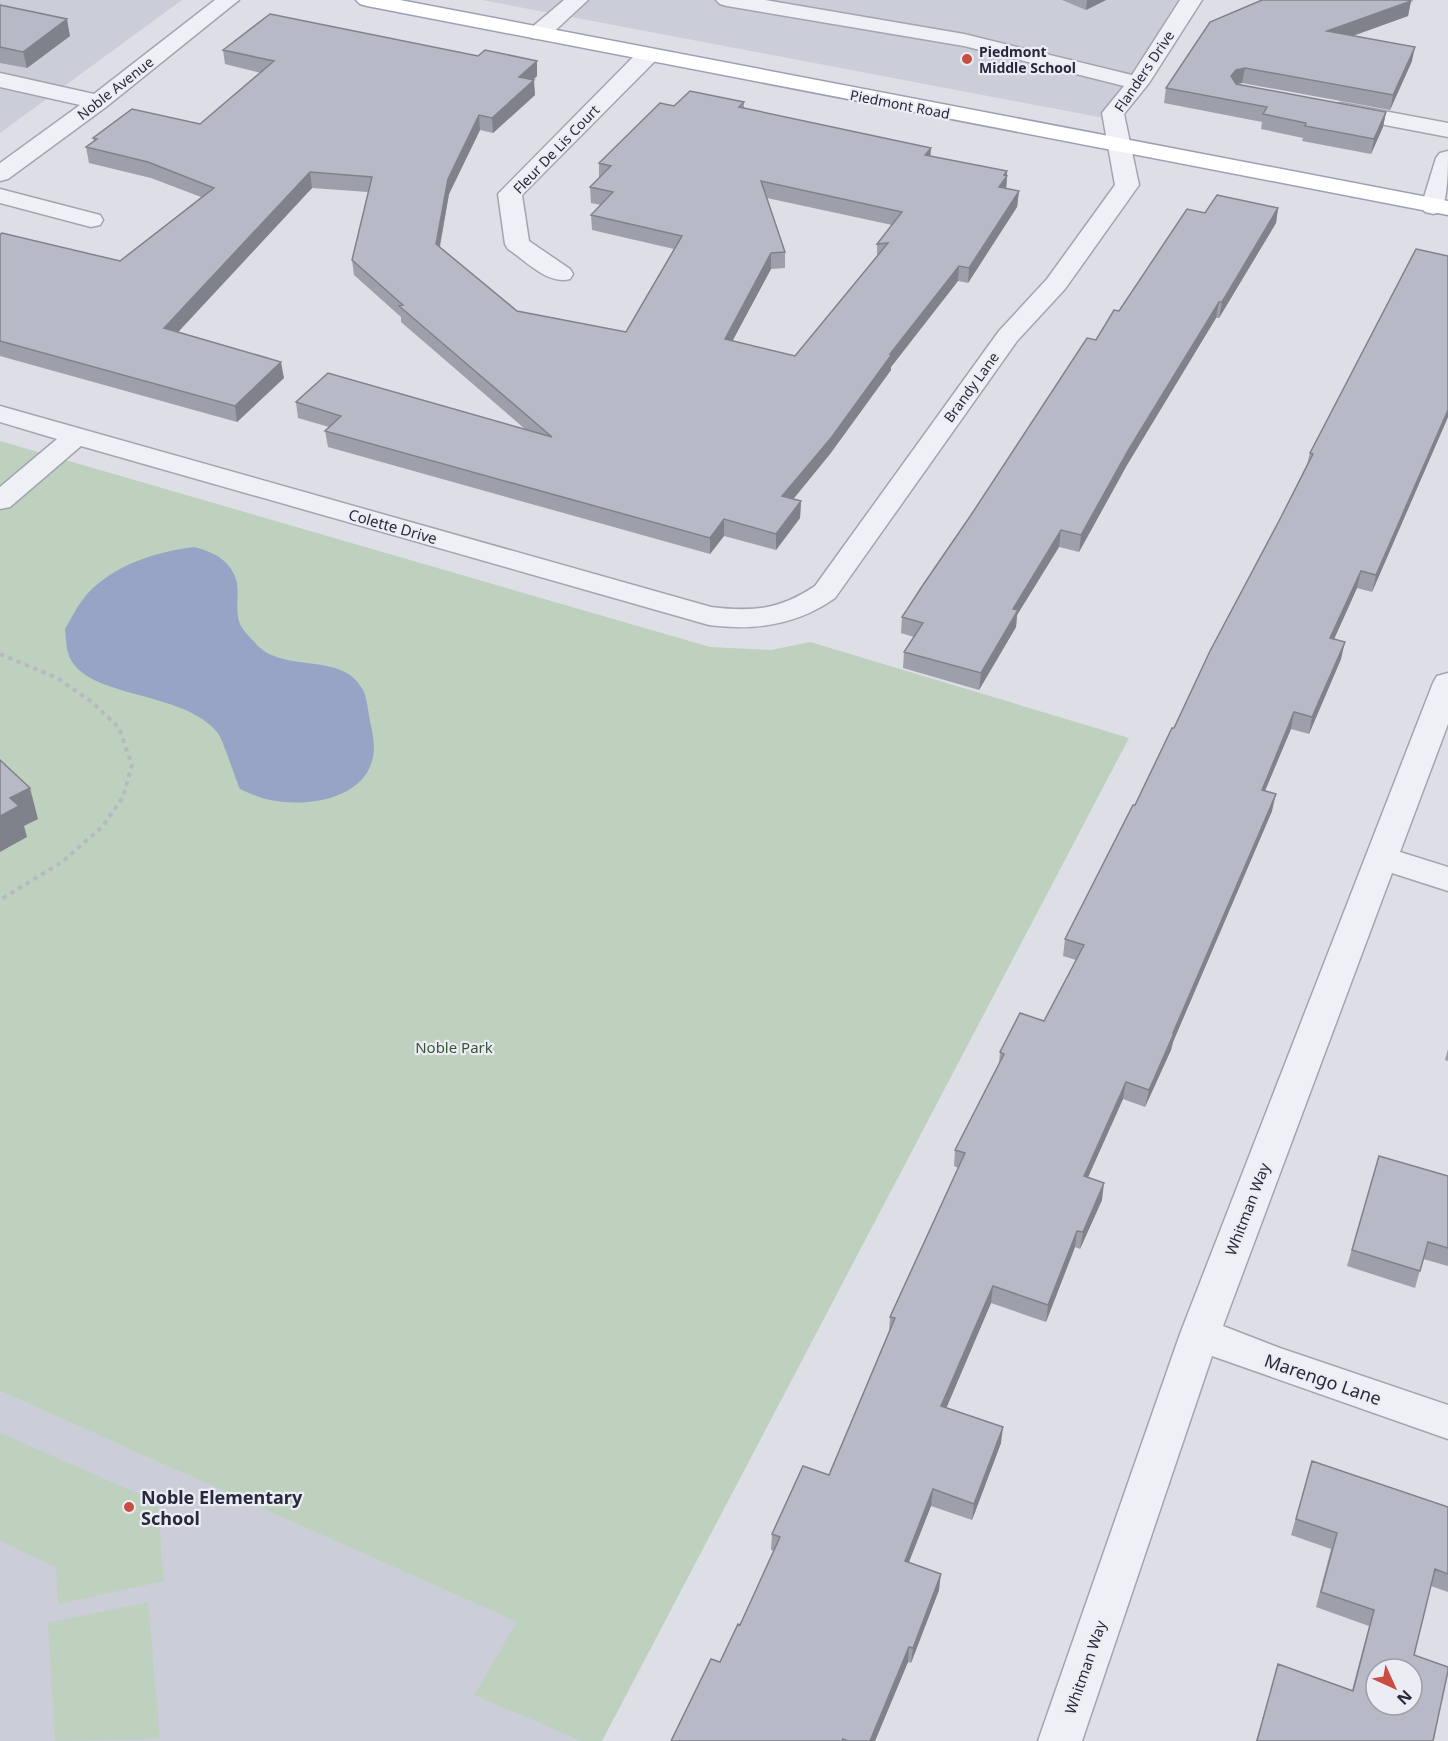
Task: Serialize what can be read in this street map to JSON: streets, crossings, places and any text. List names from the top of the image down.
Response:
{
  "streets": {
    "main road": ["Piedmont Road"],
    "street": [
      "Flanders Drive",
      "Noble Avenue",
      "Fleur De Lis Court",
      "Brandy Lane",
      "Colette Drive",
      "Whitman Way",
      "Marengo Lane"
    ]
  },
  "crossings": [
    ["Flanders Drive", "Piedmont Road"],
    ["Flanders Drive", "Brandy Lane"],
    ["Piedmont Road", "Fleur De Lis Court"],
    ["Piedmont Road", "Brandy Lane"],
    ["Brandy Lane", "Colette Drive"],
    ["Whitman Way", "Marengo Lane"]
  ],
  "parks": ["Noble Park"],
  "places": ["Piedmont Middle School", "Noble Elementary School"],
  "north": "bottom right"
}
